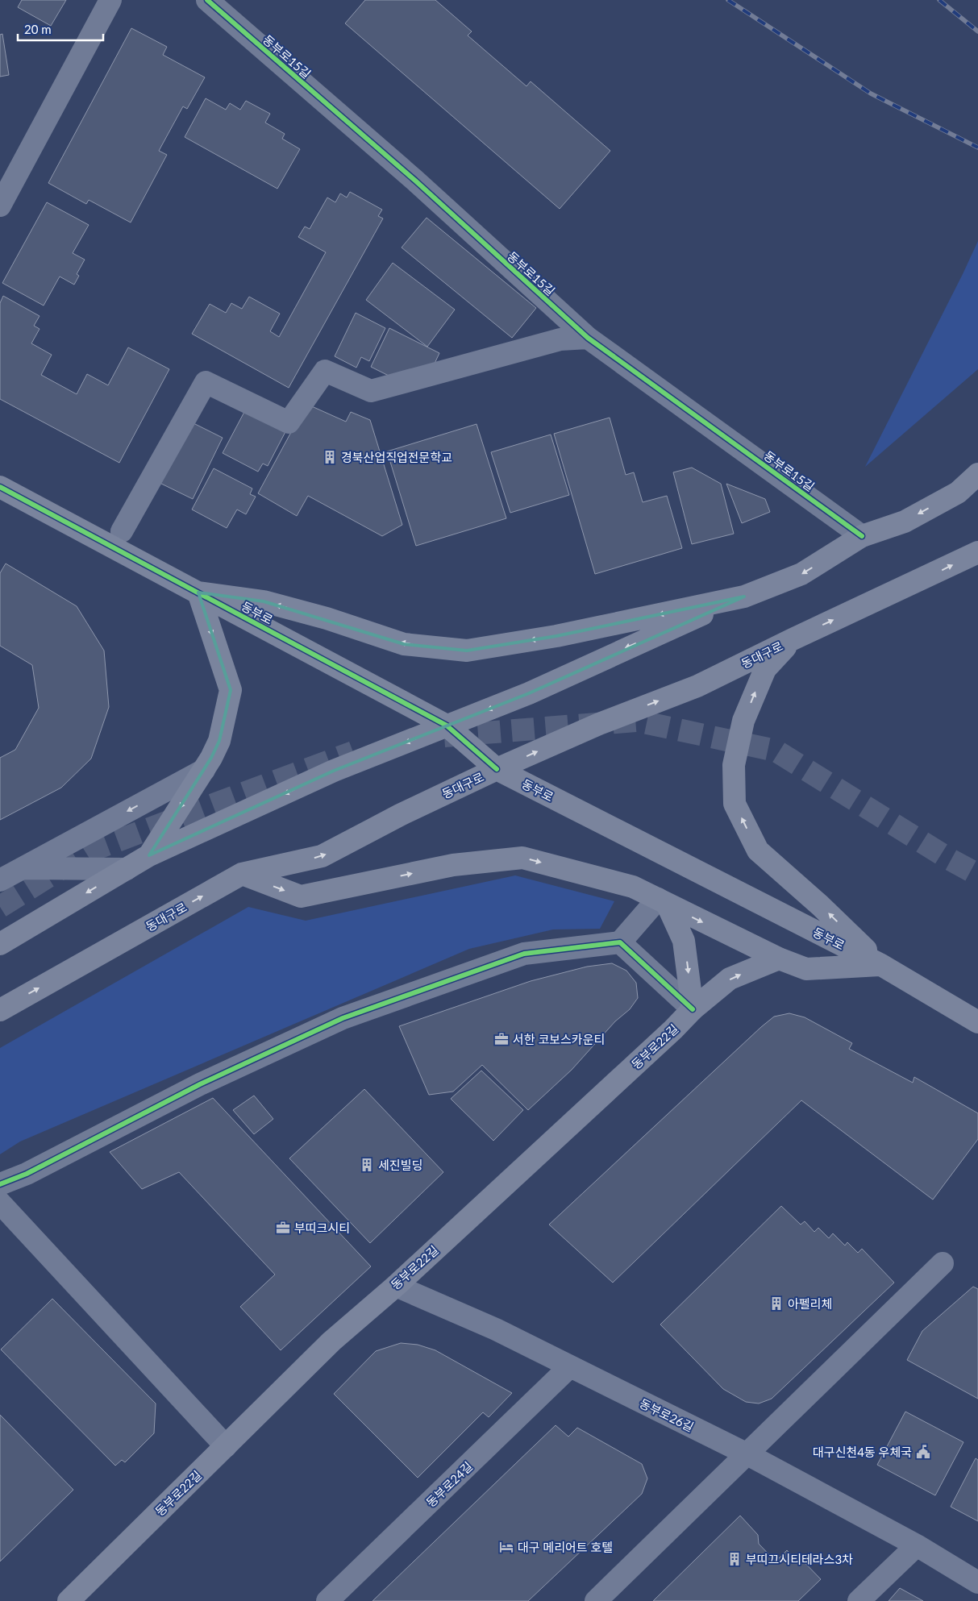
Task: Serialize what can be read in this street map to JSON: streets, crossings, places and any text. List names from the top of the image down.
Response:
{
  "streets": {
    "main road": ["동부로", "동대구로", "동부로22길"],
    "street": ["동부로15길", "동부로26길", "동부로24길"]
  },
  "crossings": [
    ["동부로", "동대구로"],
    ["동부로22길", "동부로26길"],
    ["동부로26길", "동부로24길"]
  ],
  "places": {
    "building": [
      "경북산업직업전문학교",
      "세진빌딩",
      "아펠리체",
      "부띠끄시티테라스3차"
    ],
    "office": ["서한 코보스카운티", "부띠크시티"],
    "public building": ["대구신천4동 우체국"],
    "hotel": ["대구 메리어트 호텔"]
  },
  "scale_bar": "20 m"
}
